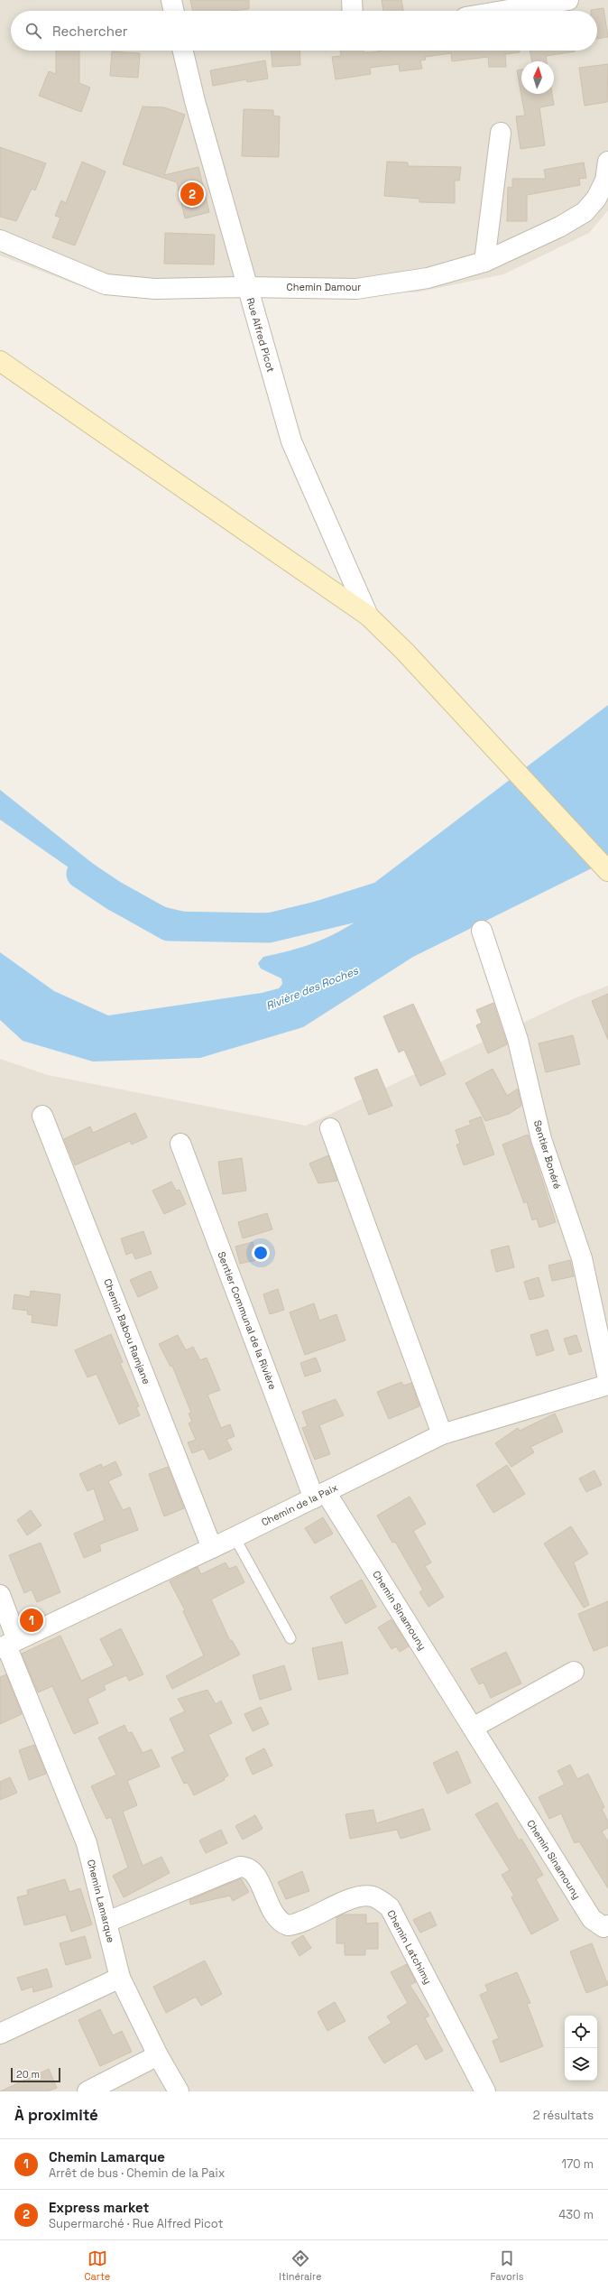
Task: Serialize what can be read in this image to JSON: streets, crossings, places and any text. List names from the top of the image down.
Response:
{
  "streets": {
    "street": [
      "Chemin Damour",
      "Rue Alfred Picot",
      "Sentier Bonéré",
      "Sentier Communal de la Rivière",
      "Chemin Babou Ramjane",
      "Chemin de la Paix",
      "Chemin Sinamouny",
      "Chemin Lamarque",
      "Chemin Latchimy"
    ]
  },
  "crossings": [
    ["Chemin Damour", "Rue Alfred Picot"],
    ["Sentier Communal de la Rivière", "Chemin de la Paix"],
    ["Sentier Communal de la Rivière", "Chemin Sinamouny"],
    ["Chemin Babou Ramjane", "Chemin de la Paix"],
    ["Chemin de la Paix", "Chemin Sinamouny"],
    ["Chemin de la Paix", "Chemin Lamarque"],
    ["Chemin Lamarque", "Chemin Latchimy"]
  ],
  "water": ["Rivière des Roches"],
  "scale_bar": "20 m",
  "north": "top",
  "page": {
    "search": "Rechercher",
    "pins": ["2", "1"],
    "scale": "20 m",
    "heading": ["À proximité", "2 résultats"],
    "list": [
      {
        "mark": "1",
        "name": "Chemin Lamarque",
        "note": "Arrêt de bus · Chemin de la Paix",
        "value": "170 m"
      },
      {
        "mark": "2",
        "name": "Express market",
        "note": "Supermarché · Rue Alfred Picot",
        "value": "430 m"
      }
    ],
    "nav": ["Carte", "Itinéraire", "Favoris"]
  }
}
